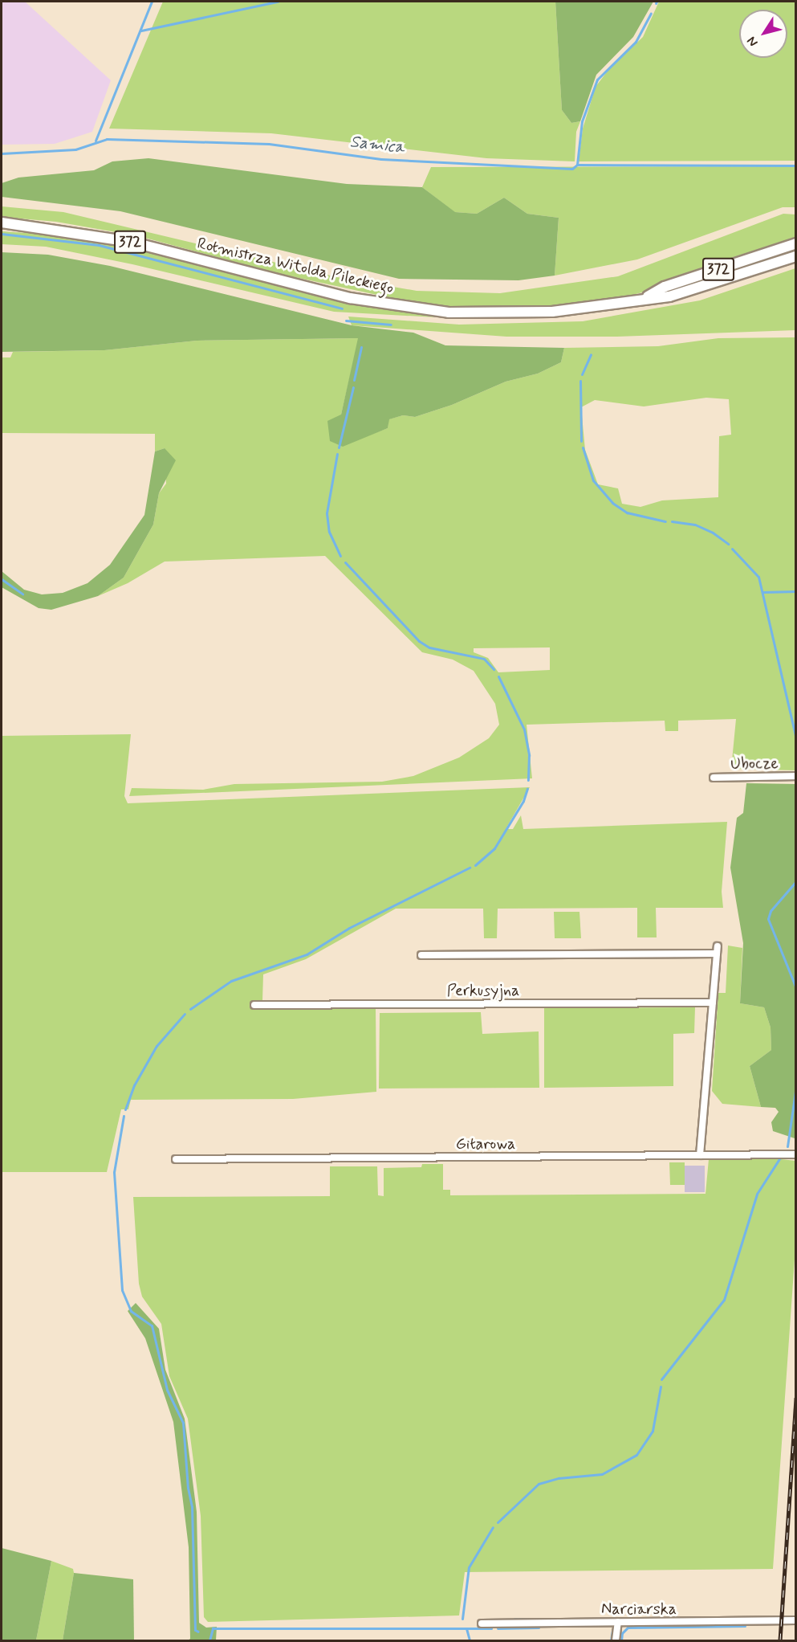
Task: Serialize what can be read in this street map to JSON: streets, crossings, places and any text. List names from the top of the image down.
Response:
{
  "streets": {
    "main road": ["372", "Rotmistrza Witolda Pileckiego"],
    "street": [
      "Ubocze",
      "Perkusyjna",
      "Gitarowa",
      "Narciarska"
    ]
  },
  "water": ["Samica"],
  "north": "bottom left"
}
